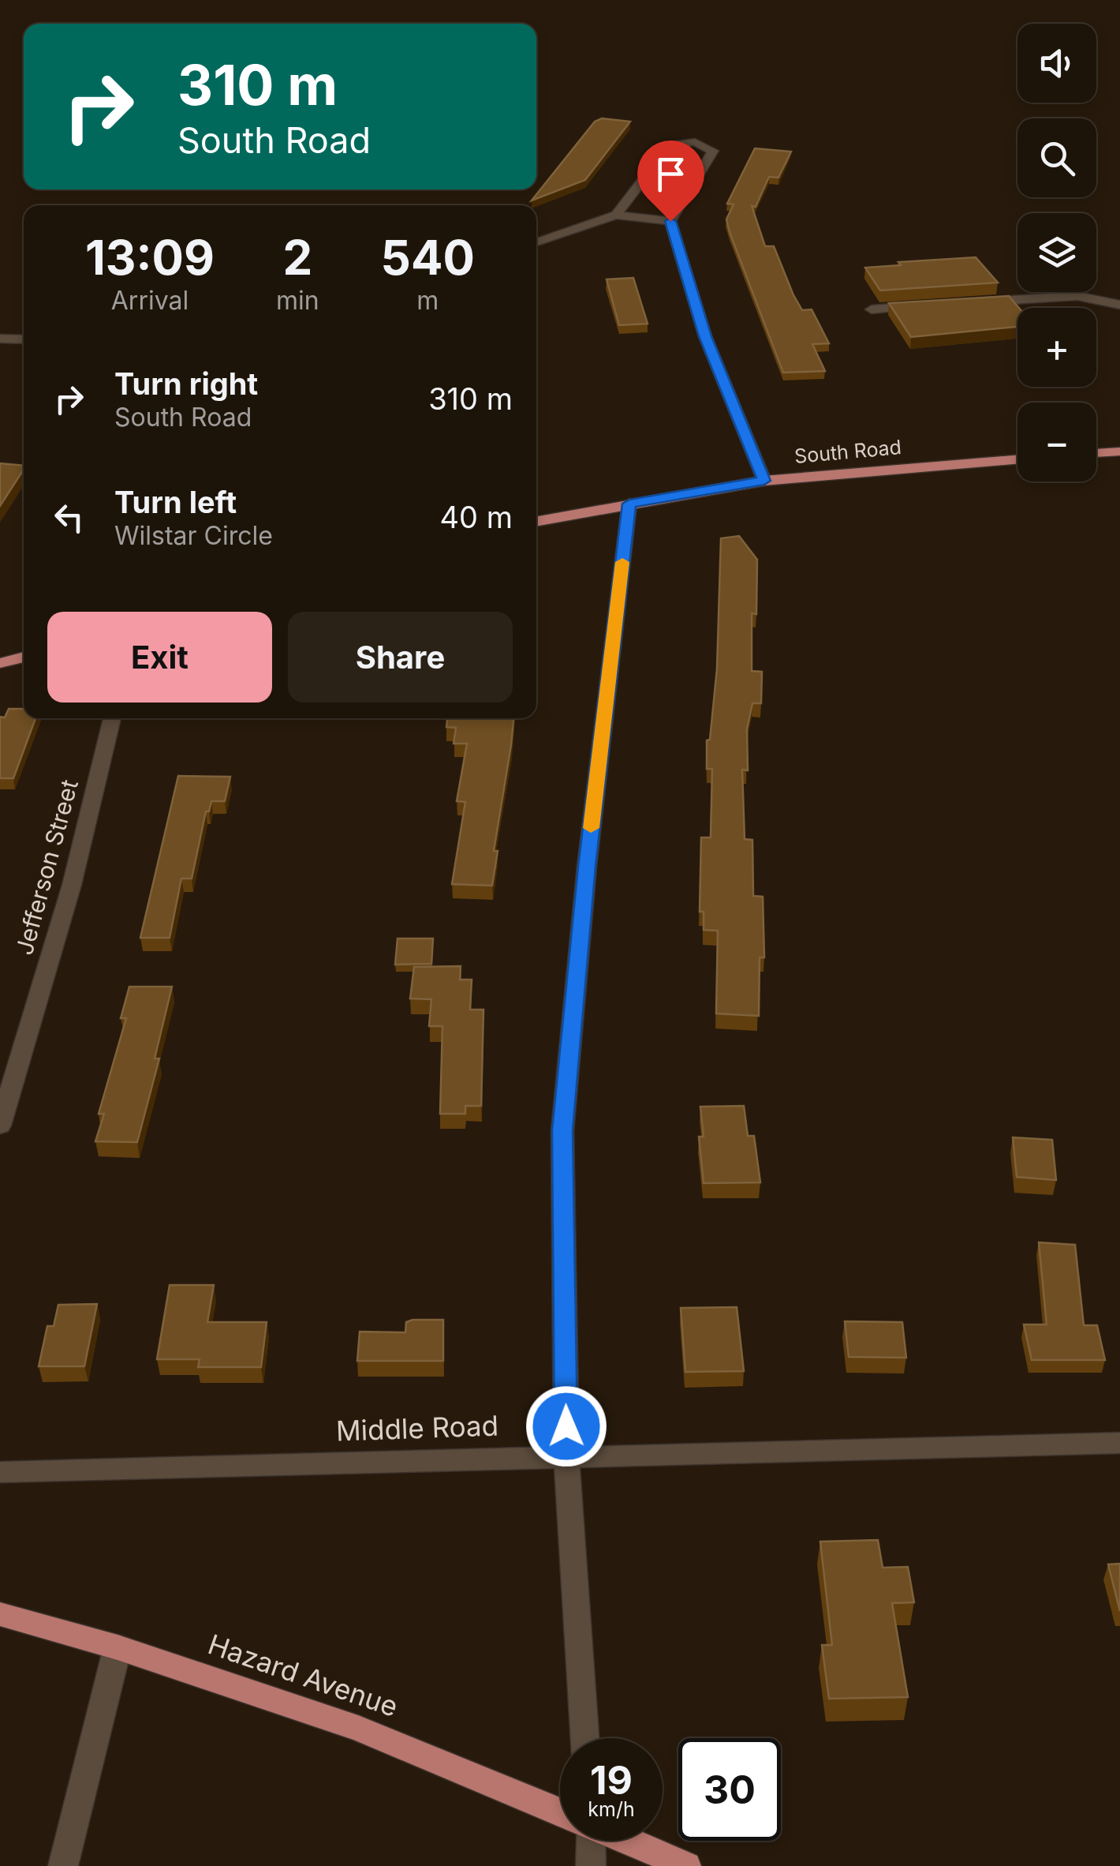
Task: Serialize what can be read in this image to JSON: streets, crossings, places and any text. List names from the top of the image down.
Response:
{
  "streets": {
    "main road": ["South Road", "Hazard Avenue"],
    "street": ["Jefferson Street", "Middle Road"]
  },
  "page": {
    "map_buttons": ["+", "−"],
    "turn": ["310 m", "South Road"],
    "eta": [
      "13:09",
      "Arrival",
      "2",
      "min",
      "540",
      "m"
    ],
    "list": [
      {
        "name": "Turn right",
        "note": "South Road",
        "value": "310 m"
      },
      {
        "name": "Turn left",
        "note": "Wilstar Circle",
        "value": "40 m"
      }
    ],
    "buttons": ["Exit", "Share"],
    "speed": "19 km/h",
    "limit": "30"
  }
}
